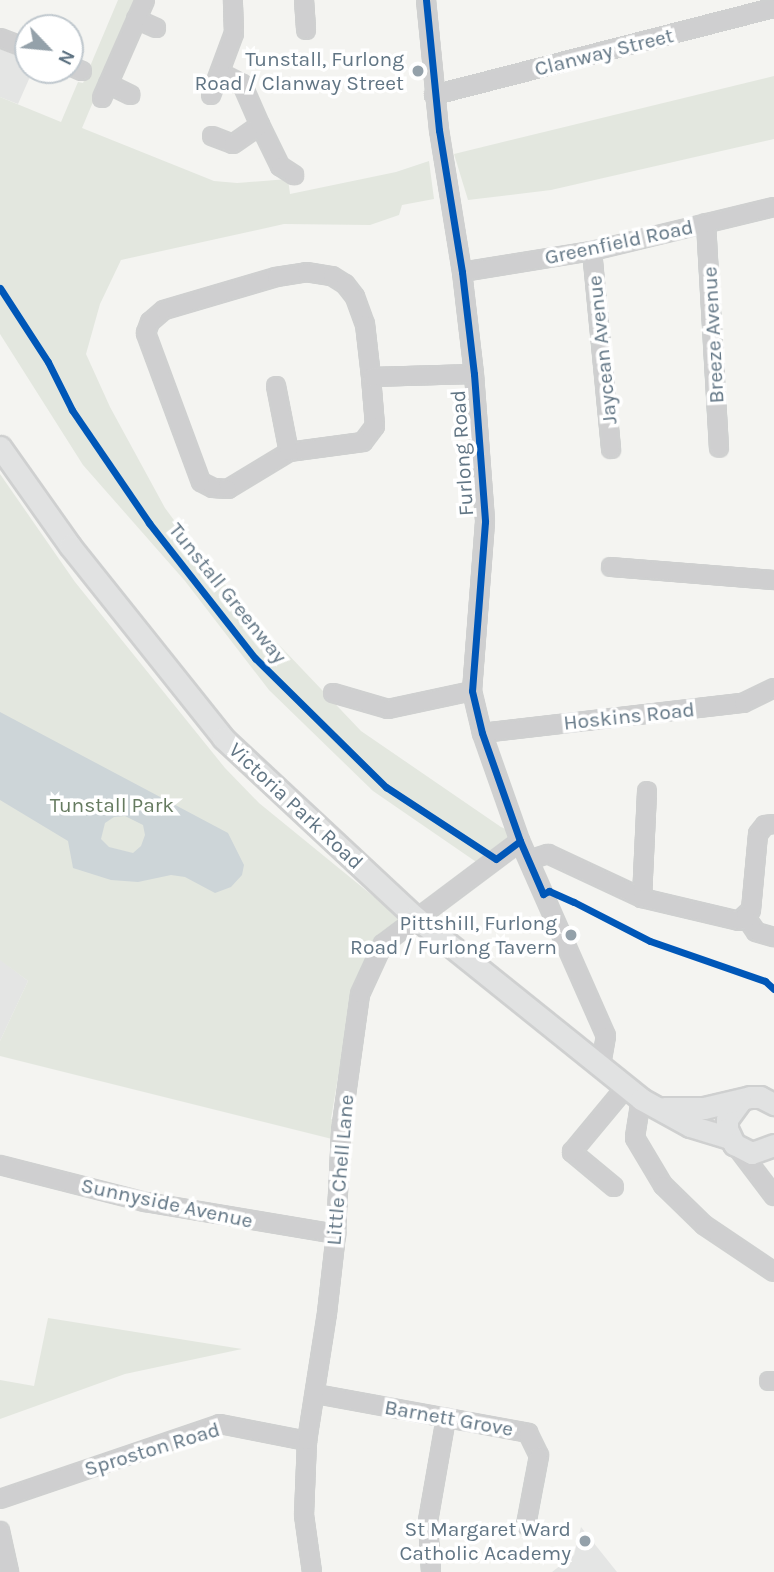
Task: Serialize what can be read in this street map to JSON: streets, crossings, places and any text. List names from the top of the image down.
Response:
{
  "streets": {
    "main road": ["Victoria Park Road"],
    "street": [
      "Clanway Street",
      "Greenfield Road",
      "Breeze Avenue",
      "Jaycean Avenue",
      "Furlong Road",
      "Hoskins Road",
      "Little Chell Lane",
      "Sunnyside Avenue",
      "Barnett Grove",
      "Sproston Road"
    ],
    "cycle path": ["Tunstall Greenway"]
  },
  "crossings": [
    ["Clanway Street", "Furlong Road"],
    ["Greenfield Road", "Breeze Avenue"],
    ["Greenfield Road", "Jaycean Avenue"],
    ["Greenfield Road", "Furlong Road"],
    ["Furlong Road", "Hoskins Road"],
    ["Furlong Road", "Victoria Park Road"],
    ["Furlong Road", "Little Chell Lane"],
    ["Victoria Park Road", "Little Chell Lane"],
    ["Little Chell Lane", "Sunnyside Avenue"],
    ["Little Chell Lane", "Barnett Grove"],
    ["Little Chell Lane", "Sproston Road"]
  ],
  "parks": ["Tunstall Park"],
  "places": ["Tunstall, Furlong Road / Clanway Street", "Pittshill, Furlong Road / Furlong Tavern", "St Margaret Ward Catholic Academy"],
  "north": "bottom right"
}
